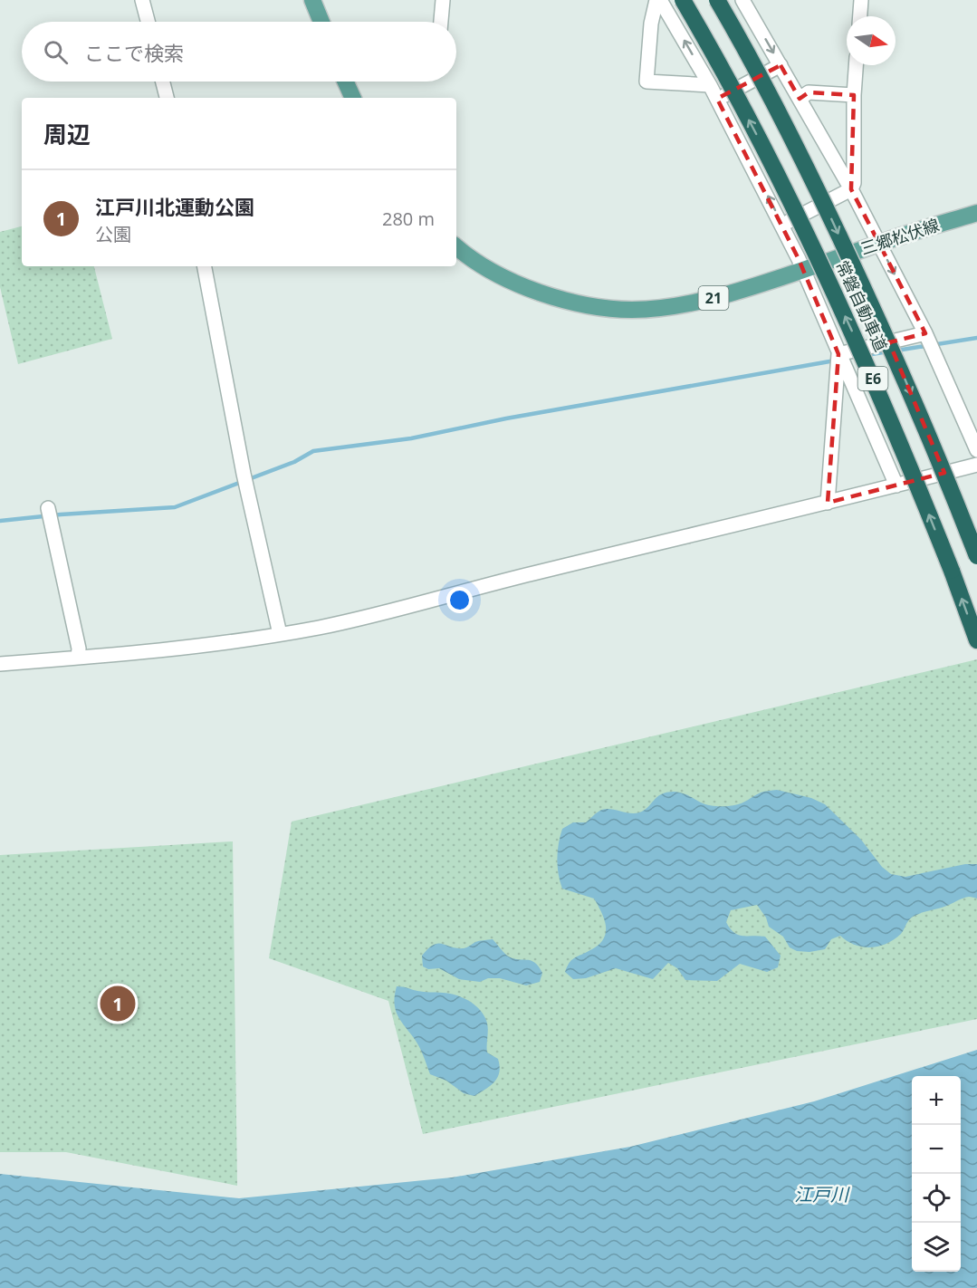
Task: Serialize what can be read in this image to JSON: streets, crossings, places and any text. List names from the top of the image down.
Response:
{
  "streets": {
    "highway": ["常磐自動車道", "E6"],
    "main road": ["三郷松伏線", "21"]
  },
  "water": ["江戸川"],
  "north": "right",
  "page": {
    "search": "ここで検索",
    "heading": "周辺",
    "list": [
      {
        "mark": "1",
        "name": "江戸川北運動公園",
        "note": "公園",
        "value": "280 m"
      }
    ],
    "pins": "1",
    "map_buttons": ["+", "−"]
  }
}
